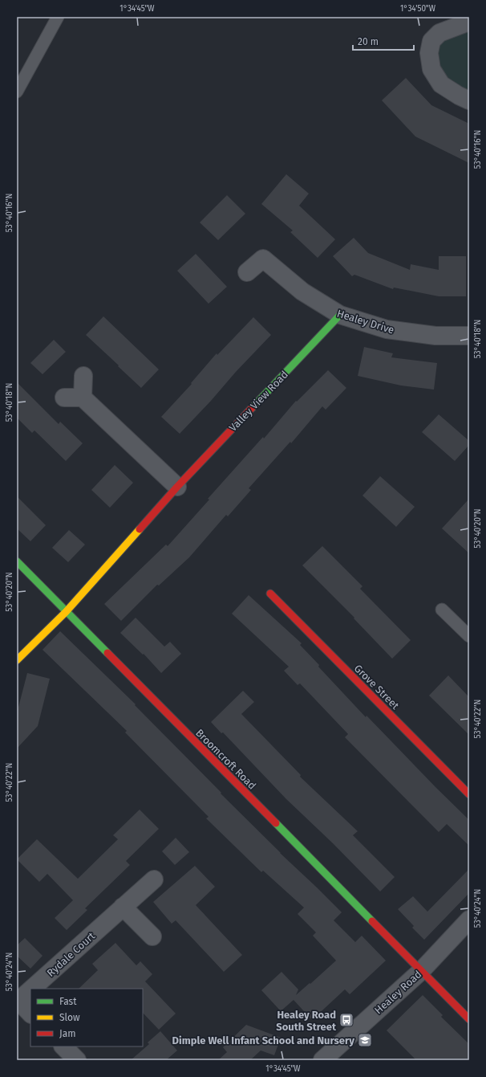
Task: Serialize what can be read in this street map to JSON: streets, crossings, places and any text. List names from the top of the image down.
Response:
{
  "streets": {
    "street": [
      "Healey Drive",
      "Valley View Road",
      "Grove Street",
      "Broomcroft Road",
      "Rydale Court",
      "Healey Road"
    ]
  },
  "crossings": [
    ["Healey Drive", "Valley View Road"],
    ["Valley View Road", "Broomcroft Road"],
    ["Broomcroft Road", "Healey Road"]
  ],
  "places": {
    "bus stop": ["Healey Road South Street"],
    "school or university": ["Dimple Well Infant School and Nursery"]
  },
  "legend": ["Fast", "Slow", "Jam"],
  "scale_bar": "20 m",
  "coordinates": [
    "1°34'45\"W",
    "1°34'50\"W",
    "53°40'16\"N",
    "53°40'18\"N",
    "53°40'20\"N",
    "53°40'22\"N",
    "53°40'24\"N"
  ]
}
